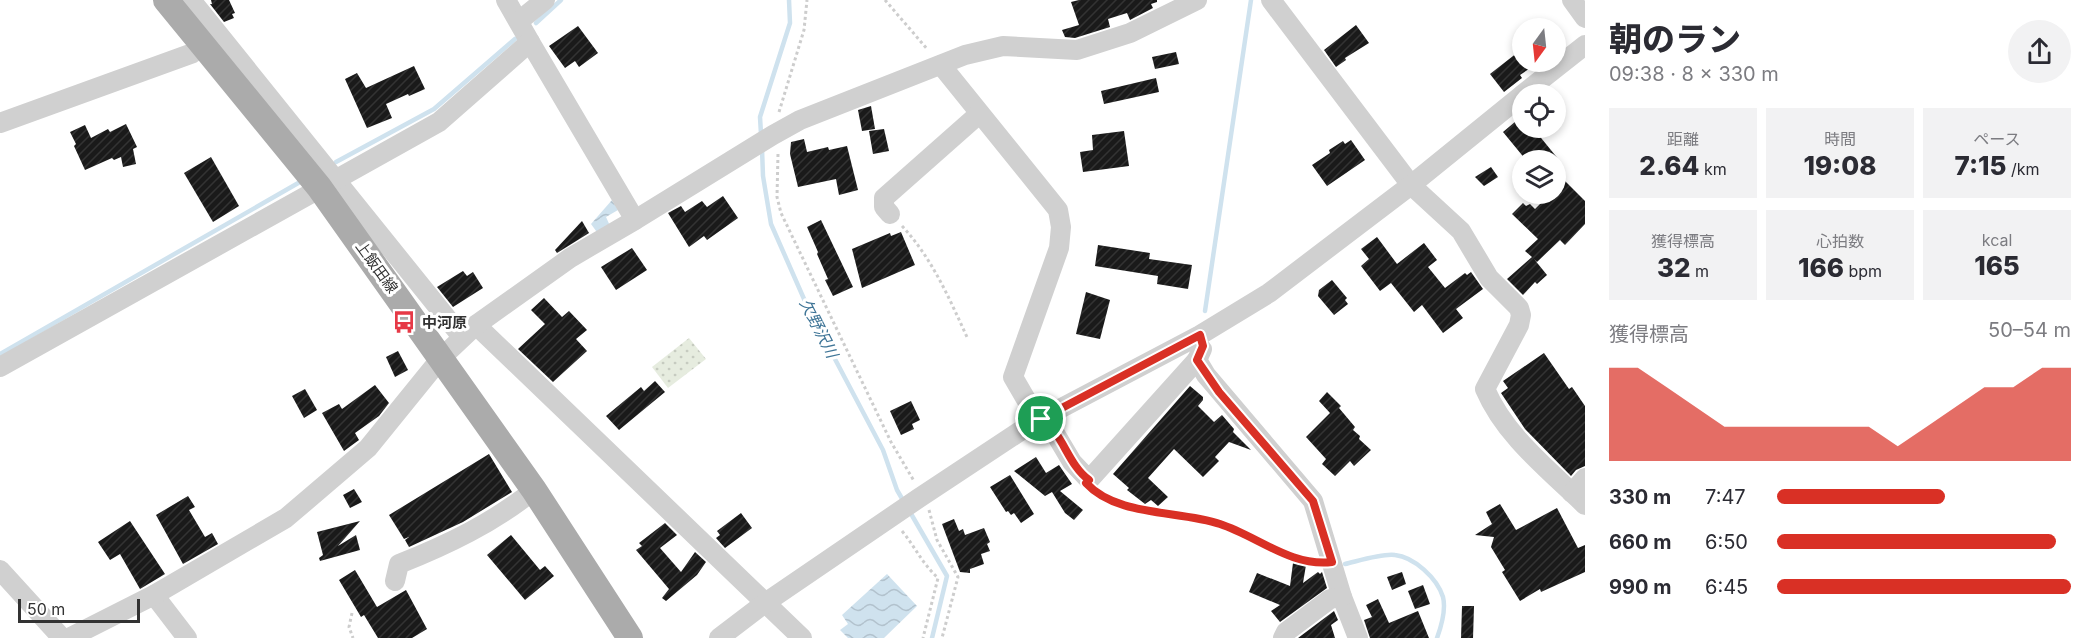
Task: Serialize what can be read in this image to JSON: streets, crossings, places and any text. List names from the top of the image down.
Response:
{
  "streets": {
    "main road": ["上飯田線"]
  },
  "water": ["欠野沢川"],
  "places": {
    "bus stop": ["中河原"]
  },
  "scale_bar": "50 m",
  "north": "bottom",
  "page": {
    "heading": ["朝のラン", "09:38 · 8 × 330 m"],
    "stats": [
      ["距離", "2.64 km"],
      ["時間", "19:08"],
      ["ペース", "7:15 /km"],
      ["獲得標高", "32 m"],
      ["心拍数", "166 bpm"],
      ["kcal", "165"]
    ],
    "chart": ["獲得標高", "50–54 m"],
    "list": [
      {
        "name": "330 m",
        "note": "7:47"
      },
      {
        "name": "660 m",
        "note": "6:50"
      },
      {
        "name": "990 m",
        "note": "6:45"
      }
    ],
    "scale": "50 m"
  }
}
